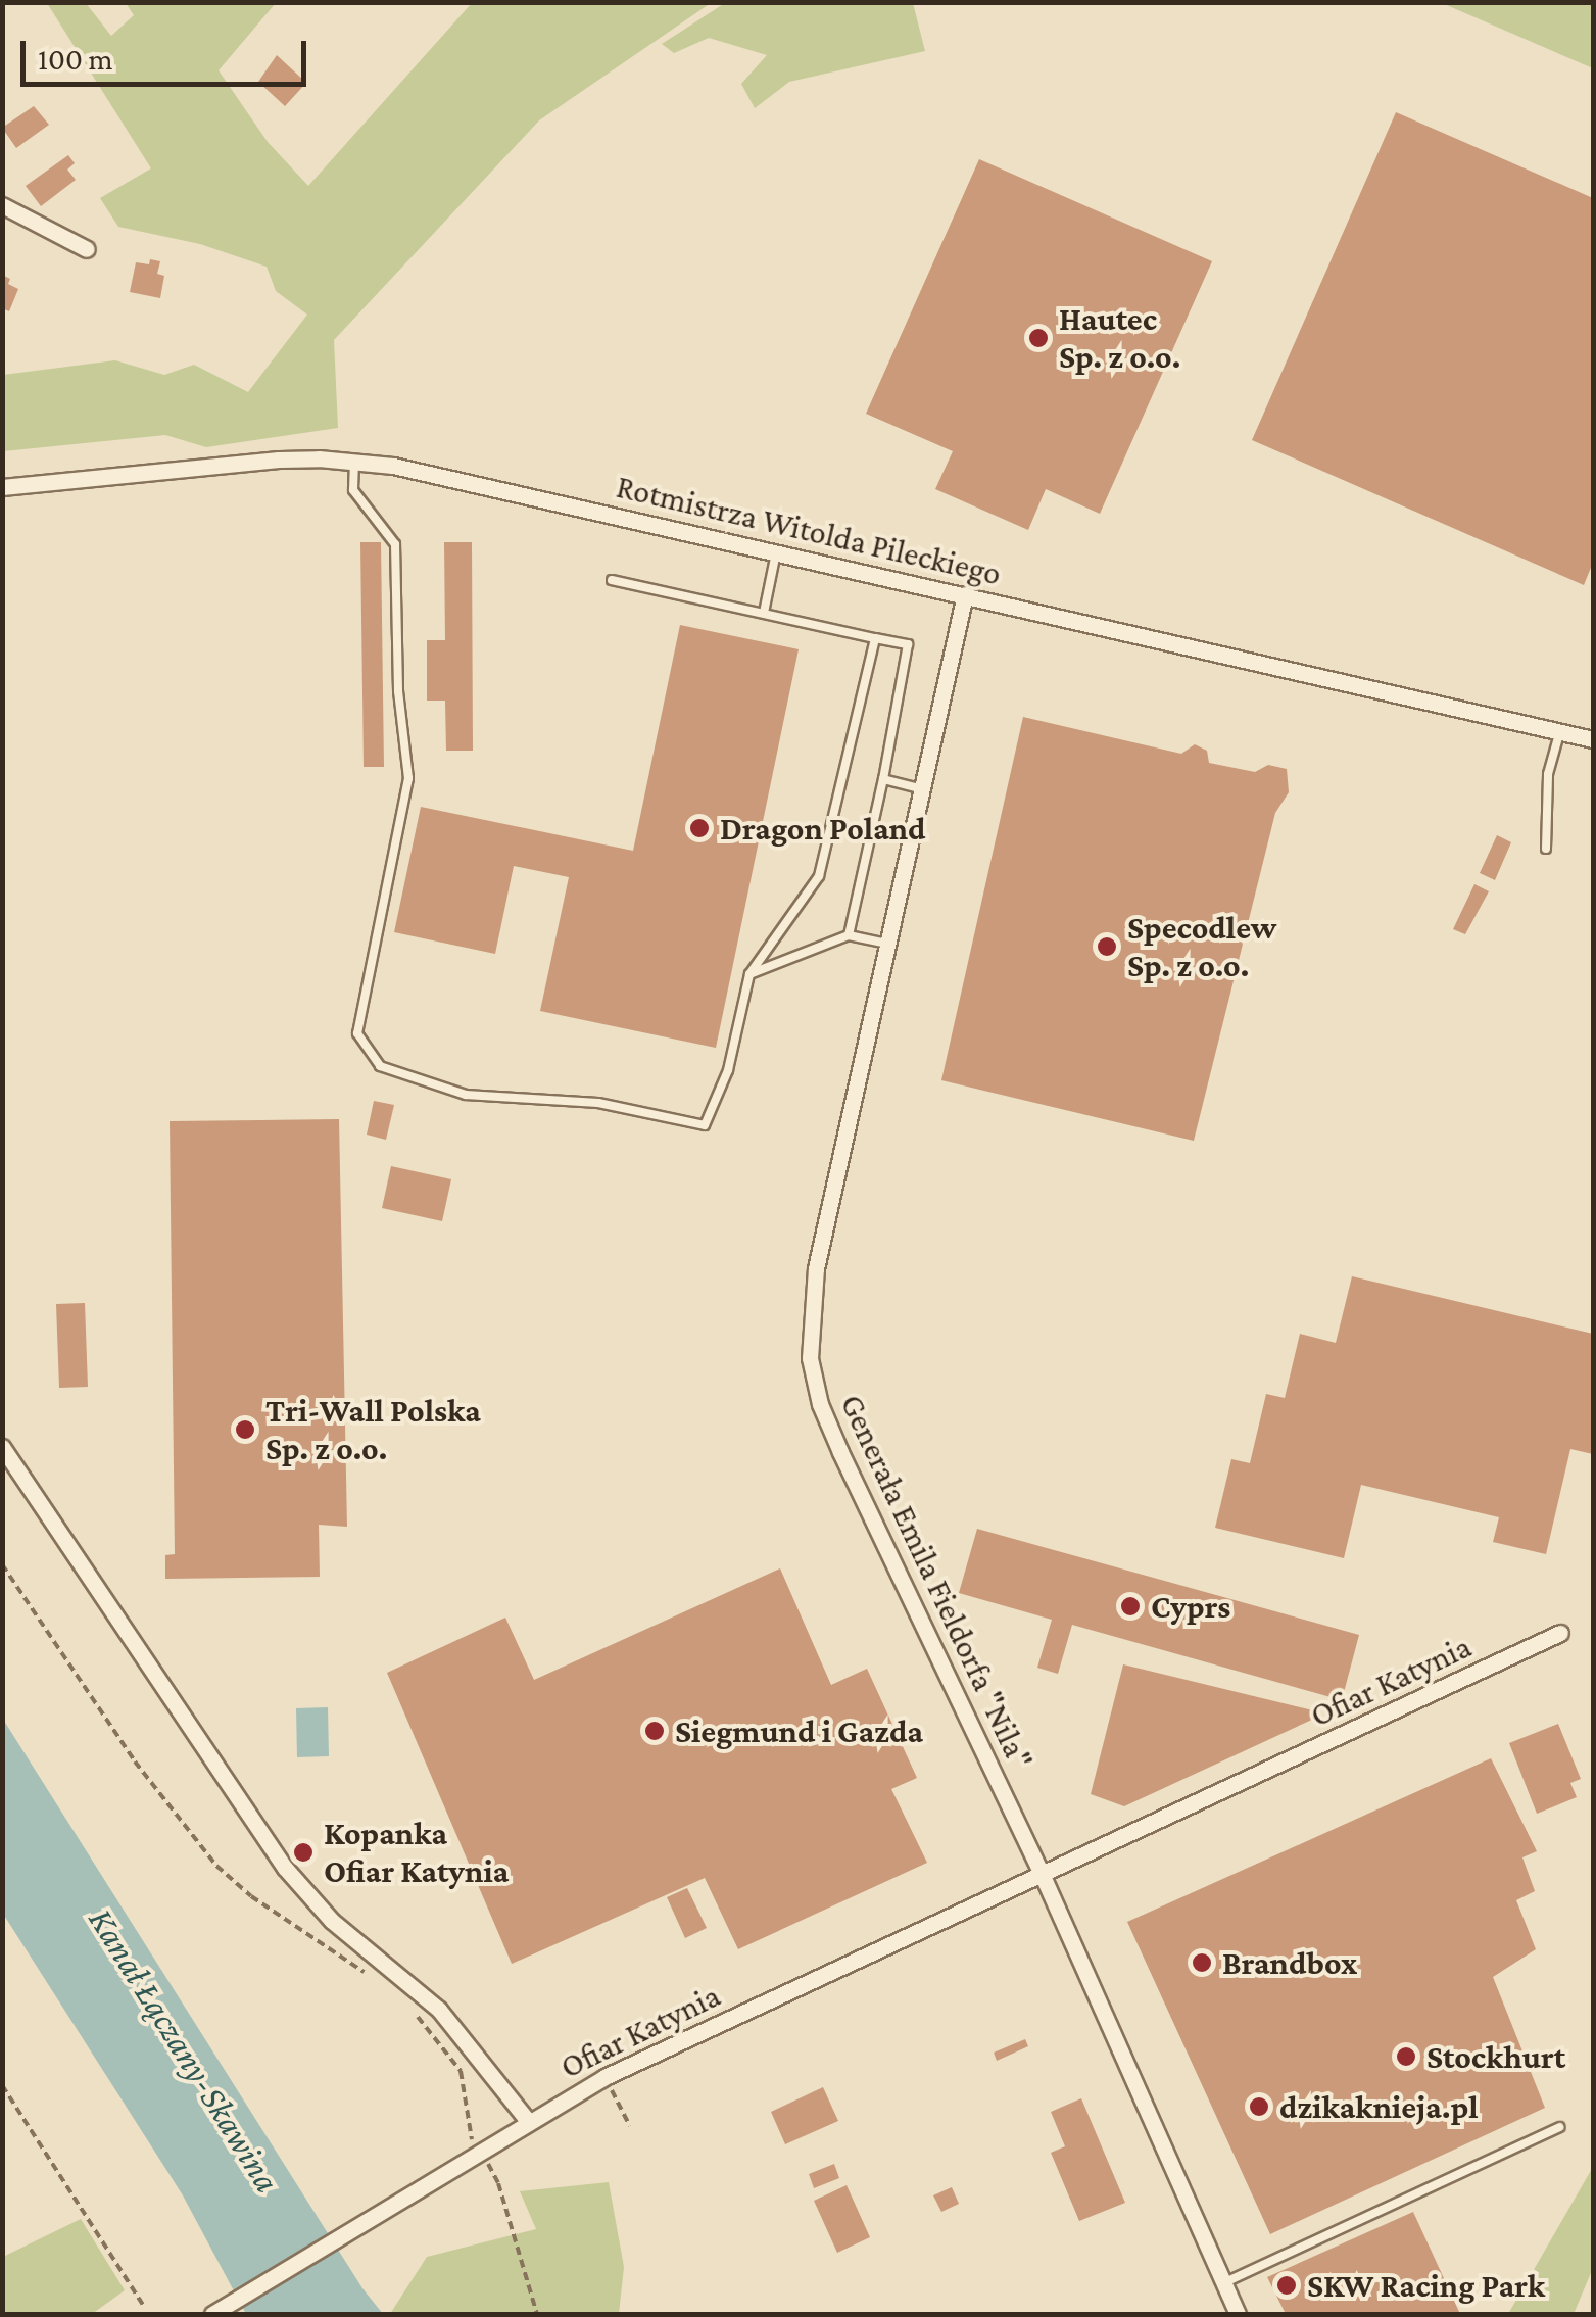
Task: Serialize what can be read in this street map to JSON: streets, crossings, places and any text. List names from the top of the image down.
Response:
{
  "streets": {
    "street": ["Rotmistrza Witolda Pileckiego", "Generała Emila Fieldorfa \"Nila\"", "Ofiar Katynia"]
  },
  "crossings": [
    ["Rotmistrza Witolda Pileckiego", "Generała Emila Fieldorfa \"Nila\""],
    ["Generała Emila Fieldorfa \"Nila\"", "Ofiar Katynia"]
  ],
  "water": ["Kanał Łączany-Skawina"],
  "places": [
    "Hautec Sp. z o.o.",
    "Dragon Poland",
    "Specodlew Sp. z o.o.",
    "Tri-Wall Polska Sp. z o.o.",
    "Cyprs",
    "Siegmund i Gazda",
    "Kopanka Ofiar Katynia",
    "Brandbox",
    "Stockhurt",
    "dzikaknieja.pl",
    "SKW Racing Park"
  ],
  "scale_bar": "100 m"
}
